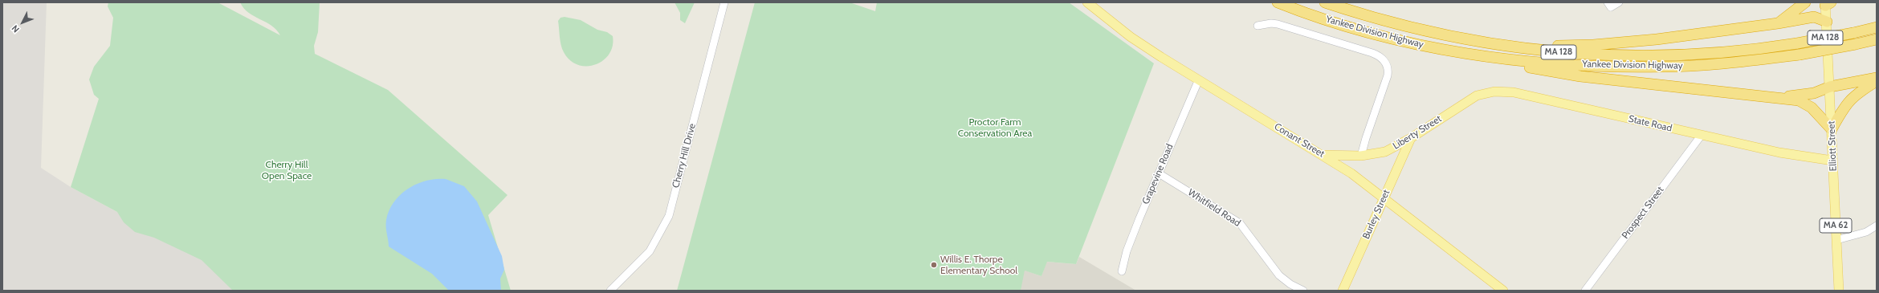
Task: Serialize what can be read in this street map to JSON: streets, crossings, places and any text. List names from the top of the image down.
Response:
{
  "streets": {
    "highway": ["Yankee Division Highway", "MA 128"],
    "main road": [
      "State Road",
      "Liberty Street",
      "Conant Street",
      "Elliott Street",
      "Burley Street",
      "MA 62"
    ],
    "street": [
      "Cherry Hill Drive",
      "Grapevine Road",
      "Whitfield Road",
      "Prospect Street"
    ]
  },
  "crossings": [
    ["Yankee Division Highway", "Liberty Street"],
    ["State Road", "Liberty Street"],
    ["State Road", "Elliott Street"],
    ["State Road", "Prospect Street"],
    ["Liberty Street", "Conant Street"],
    ["Liberty Street", "Burley Street"],
    ["Conant Street", "Grapevine Road"],
    ["Conant Street", "Burley Street"],
    ["Grapevine Road", "Whitfield Road"]
  ],
  "parks": ["Proctor Farm Conservation Area", "Cherry Hill Open Space"],
  "places": ["Willis E. Thorpe Elementary School"],
  "north": "bottom left"
}
